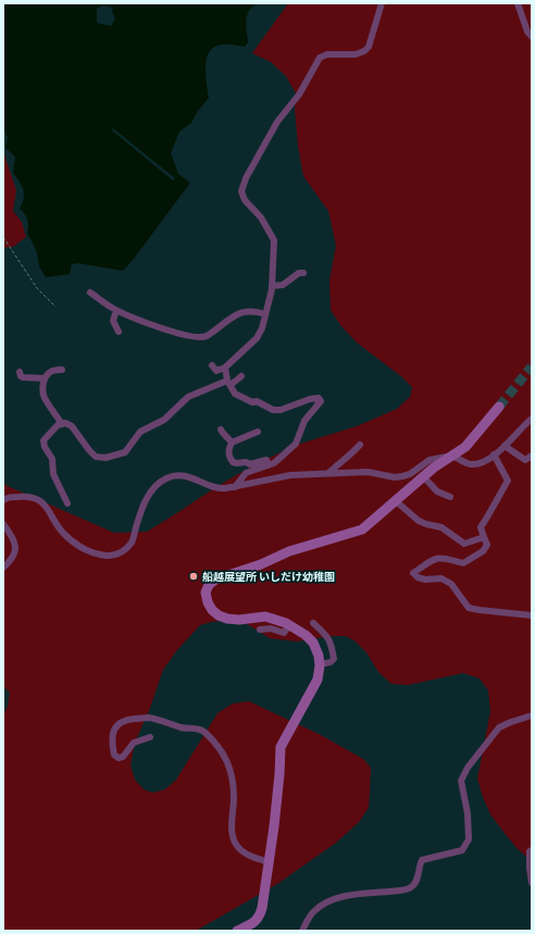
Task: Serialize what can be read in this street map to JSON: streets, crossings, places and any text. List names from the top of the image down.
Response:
{
  "places": ["船越展望所 いしだけ幼稚園"]
}
